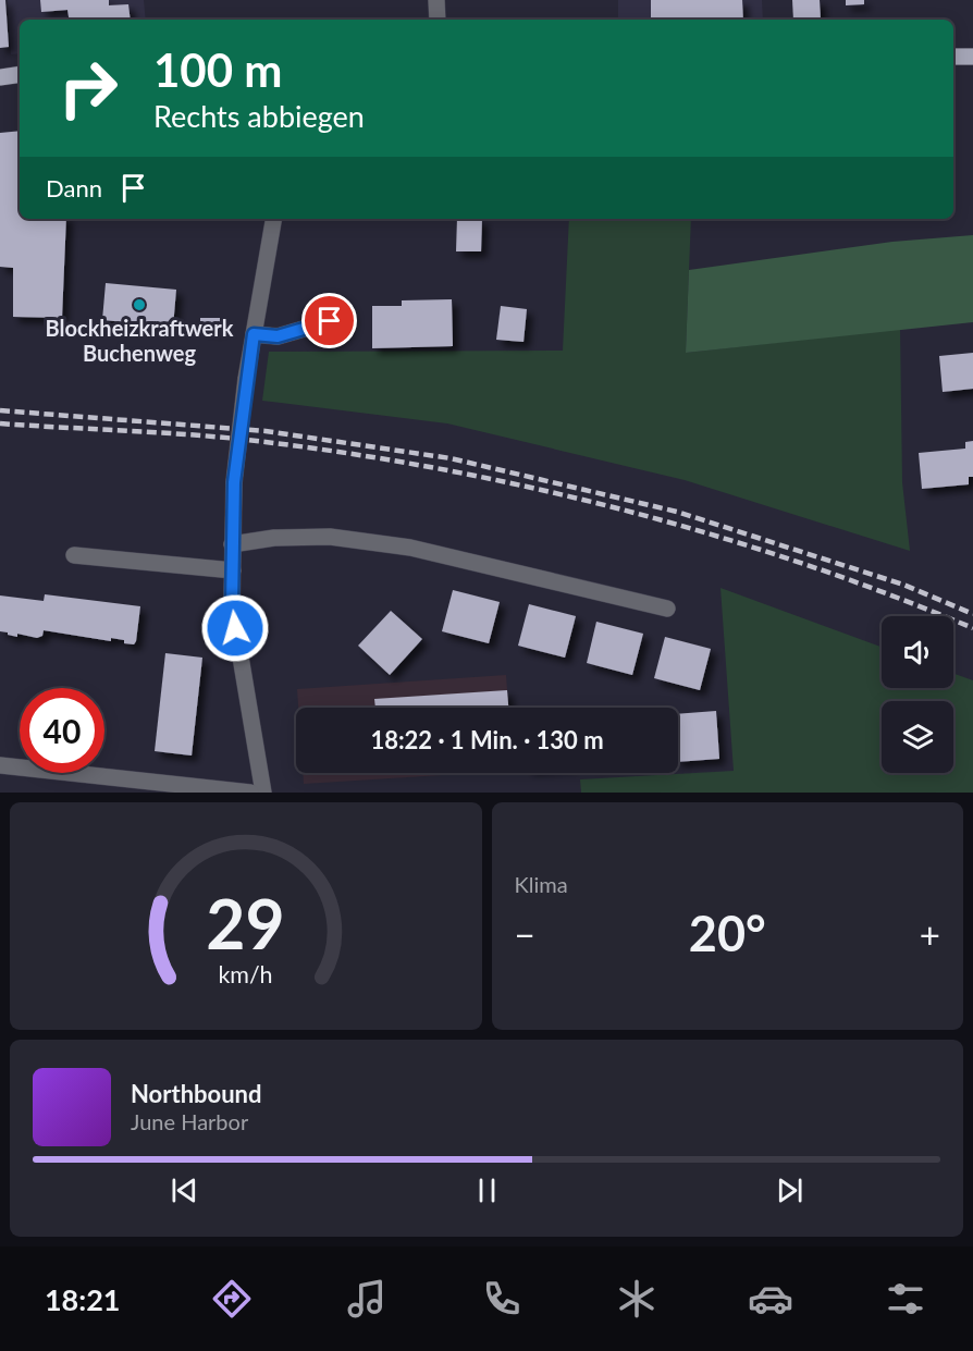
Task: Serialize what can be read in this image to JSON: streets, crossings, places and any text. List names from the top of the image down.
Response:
{
  "places": ["Blockheizkraftwerk Buchenweg"],
  "page": {
    "turn": ["100 m", "Rechts abbiegen"],
    "then": "Dann",
    "limit": "40",
    "trip": "18:22 · 1 Min. · 130 m",
    "tile": "Klima",
    "heat": ["−", "20°", "+"],
    "song": ["Northbound", "June Harbor"],
    "tabs": "18:21",
    "gauge": ["29", "km/h"]
  }
}
